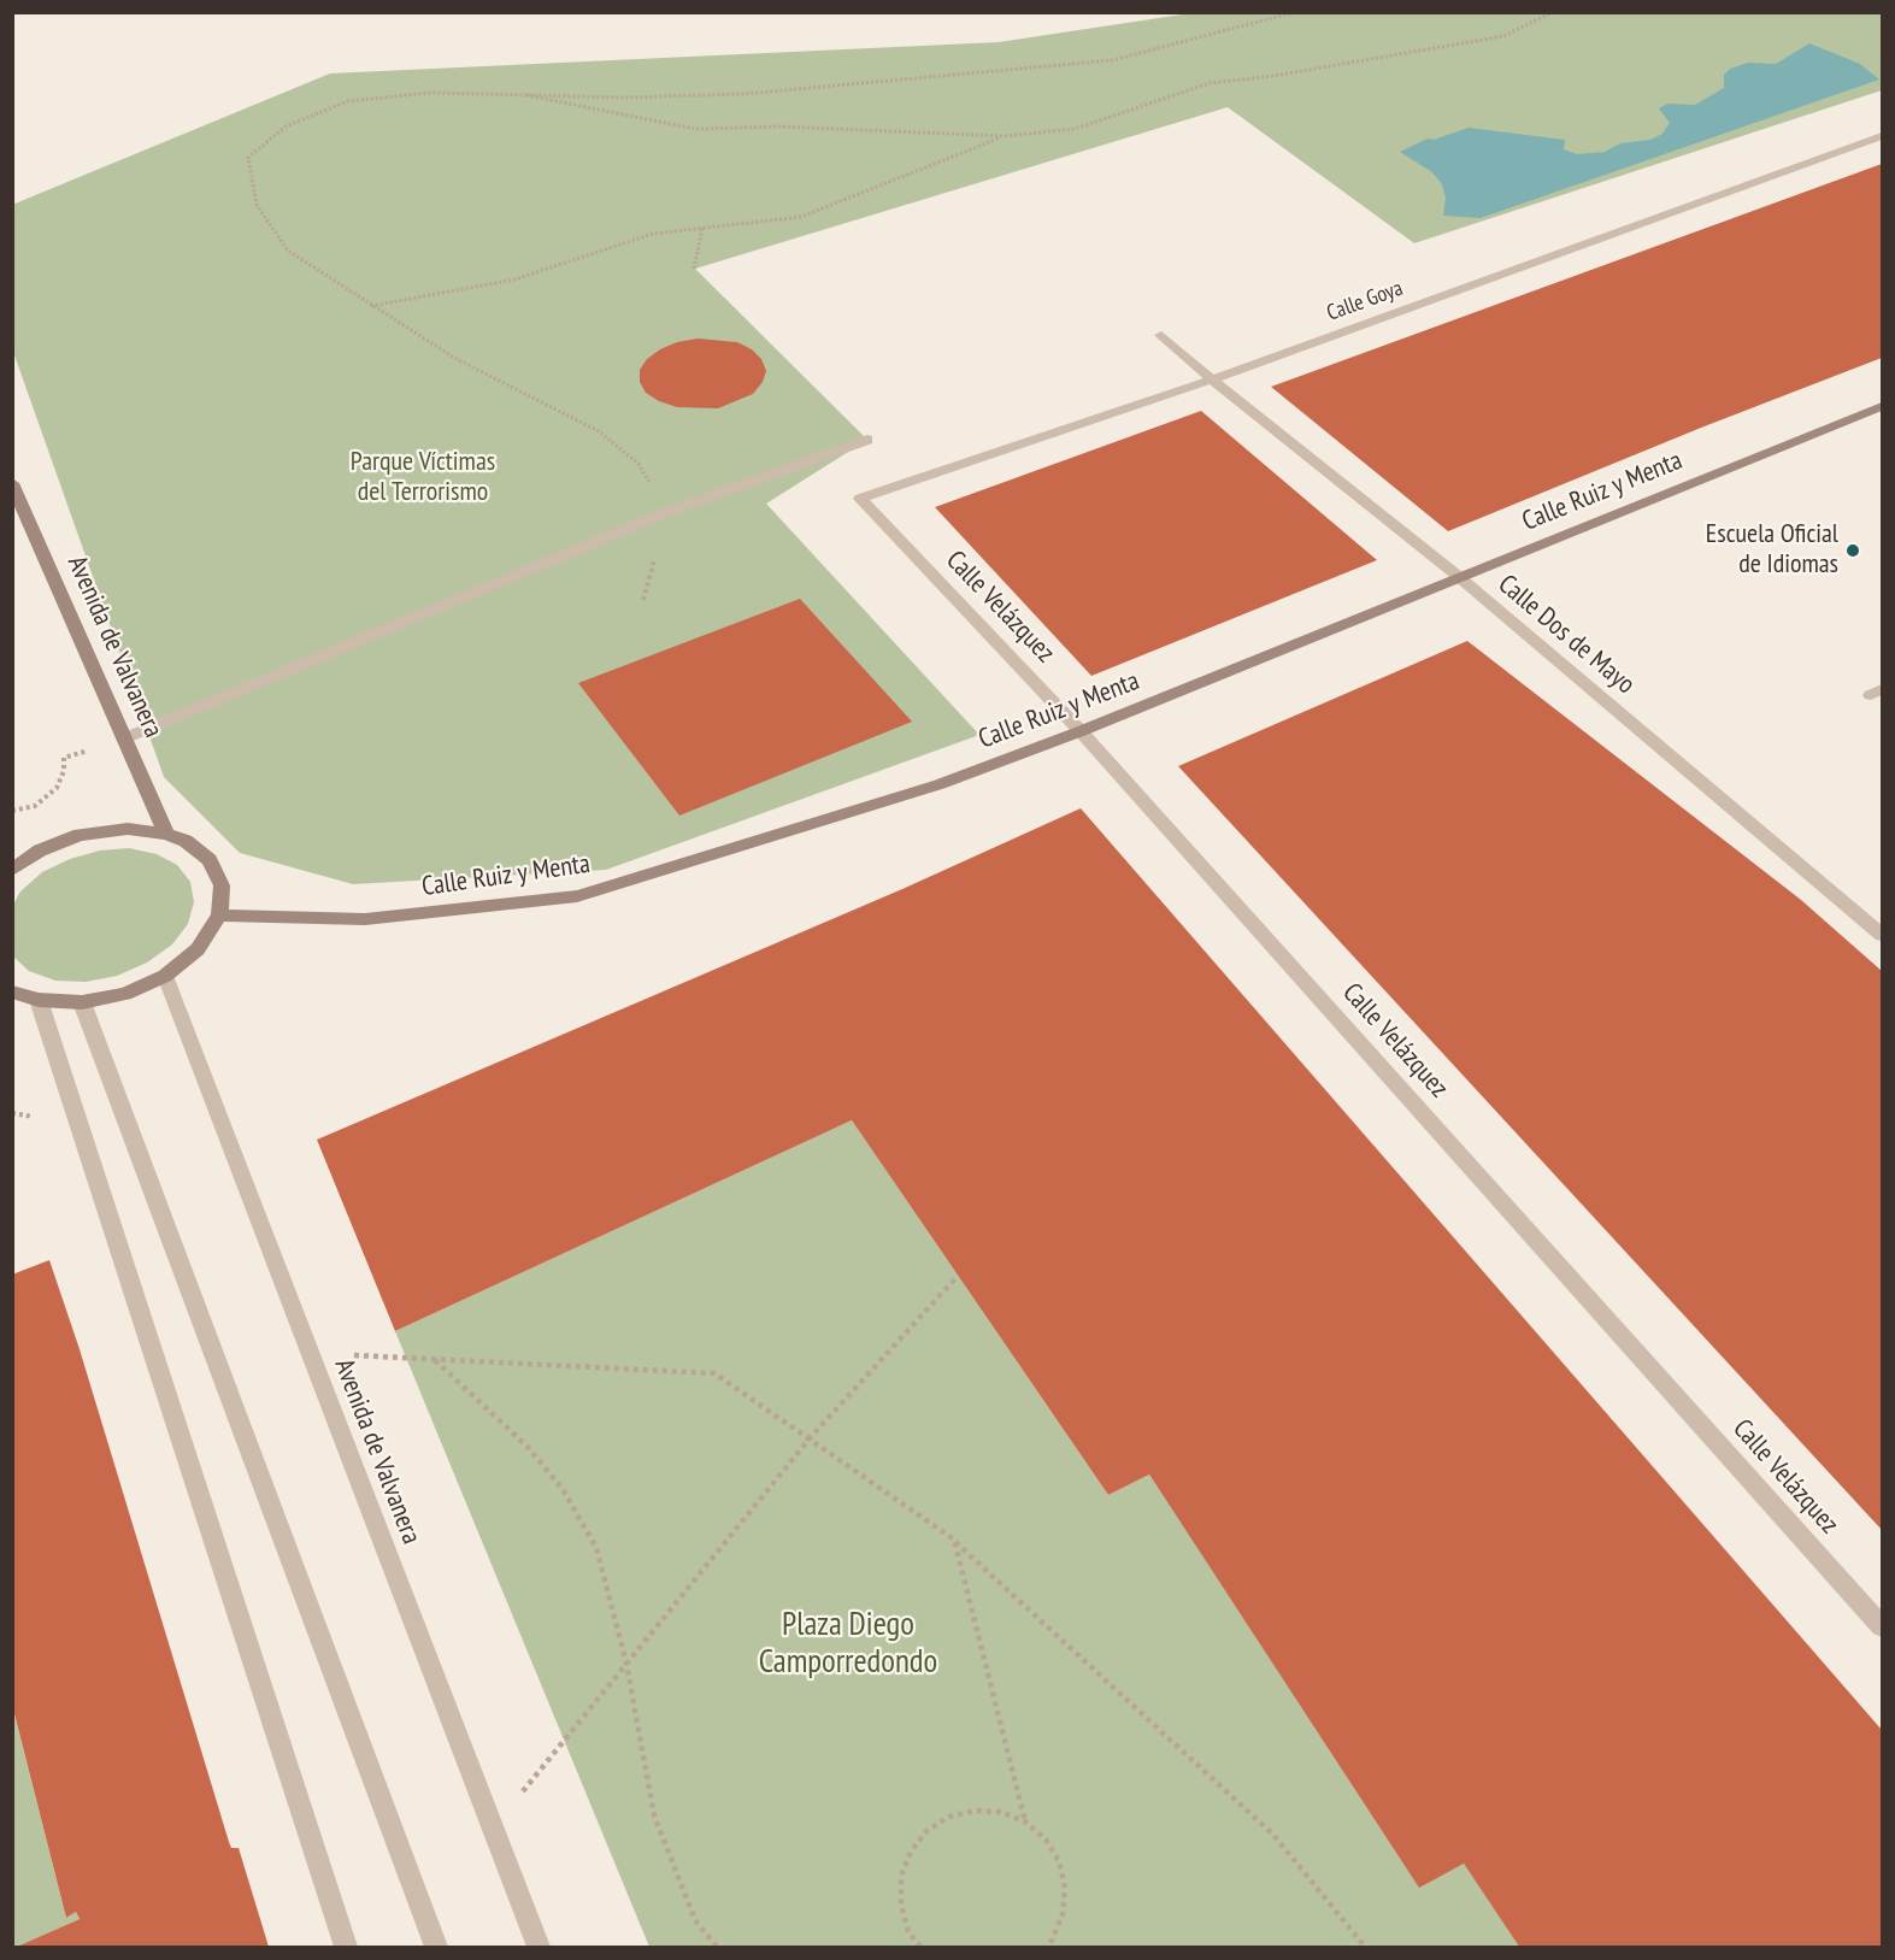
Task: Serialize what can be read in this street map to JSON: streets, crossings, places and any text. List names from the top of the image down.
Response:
{
  "streets": {
    "street": [
      "Calle Goya",
      "Calle Ruiz y Menta",
      "Calle Velázquez",
      "Calle Dos de Mayo",
      "Avenida de Valvanera"
    ]
  },
  "crossings": [
    ["Calle Goya", "Calle Velázquez"],
    ["Calle Goya", "Calle Dos de Mayo"],
    ["Calle Ruiz y Menta", "Calle Velázquez"],
    ["Calle Ruiz y Menta", "Calle Dos de Mayo"]
  ],
  "parks": ["Parque Víctimas del Terrorismo", "Plaza Diego Camporredondo"],
  "places": ["Escuela Oficial de Idiomas"]
}
